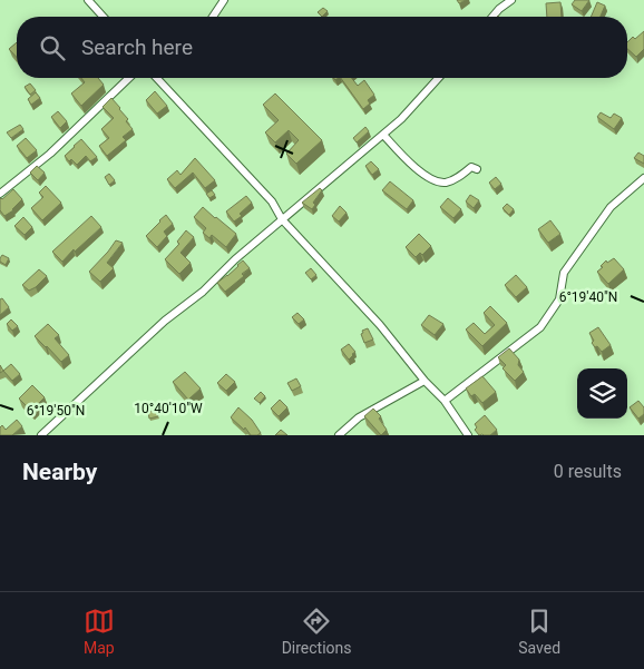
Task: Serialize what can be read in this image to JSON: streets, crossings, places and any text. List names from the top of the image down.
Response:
{
  "page": {
    "search": "Search here",
    "heading": ["Nearby", "0 results"],
    "nav": ["Map", "Directions", "Saved"]
  },
  "coordinates": ["6°19'40\"N", "10°40'10\"W", "6°19'50\"N"]
}
